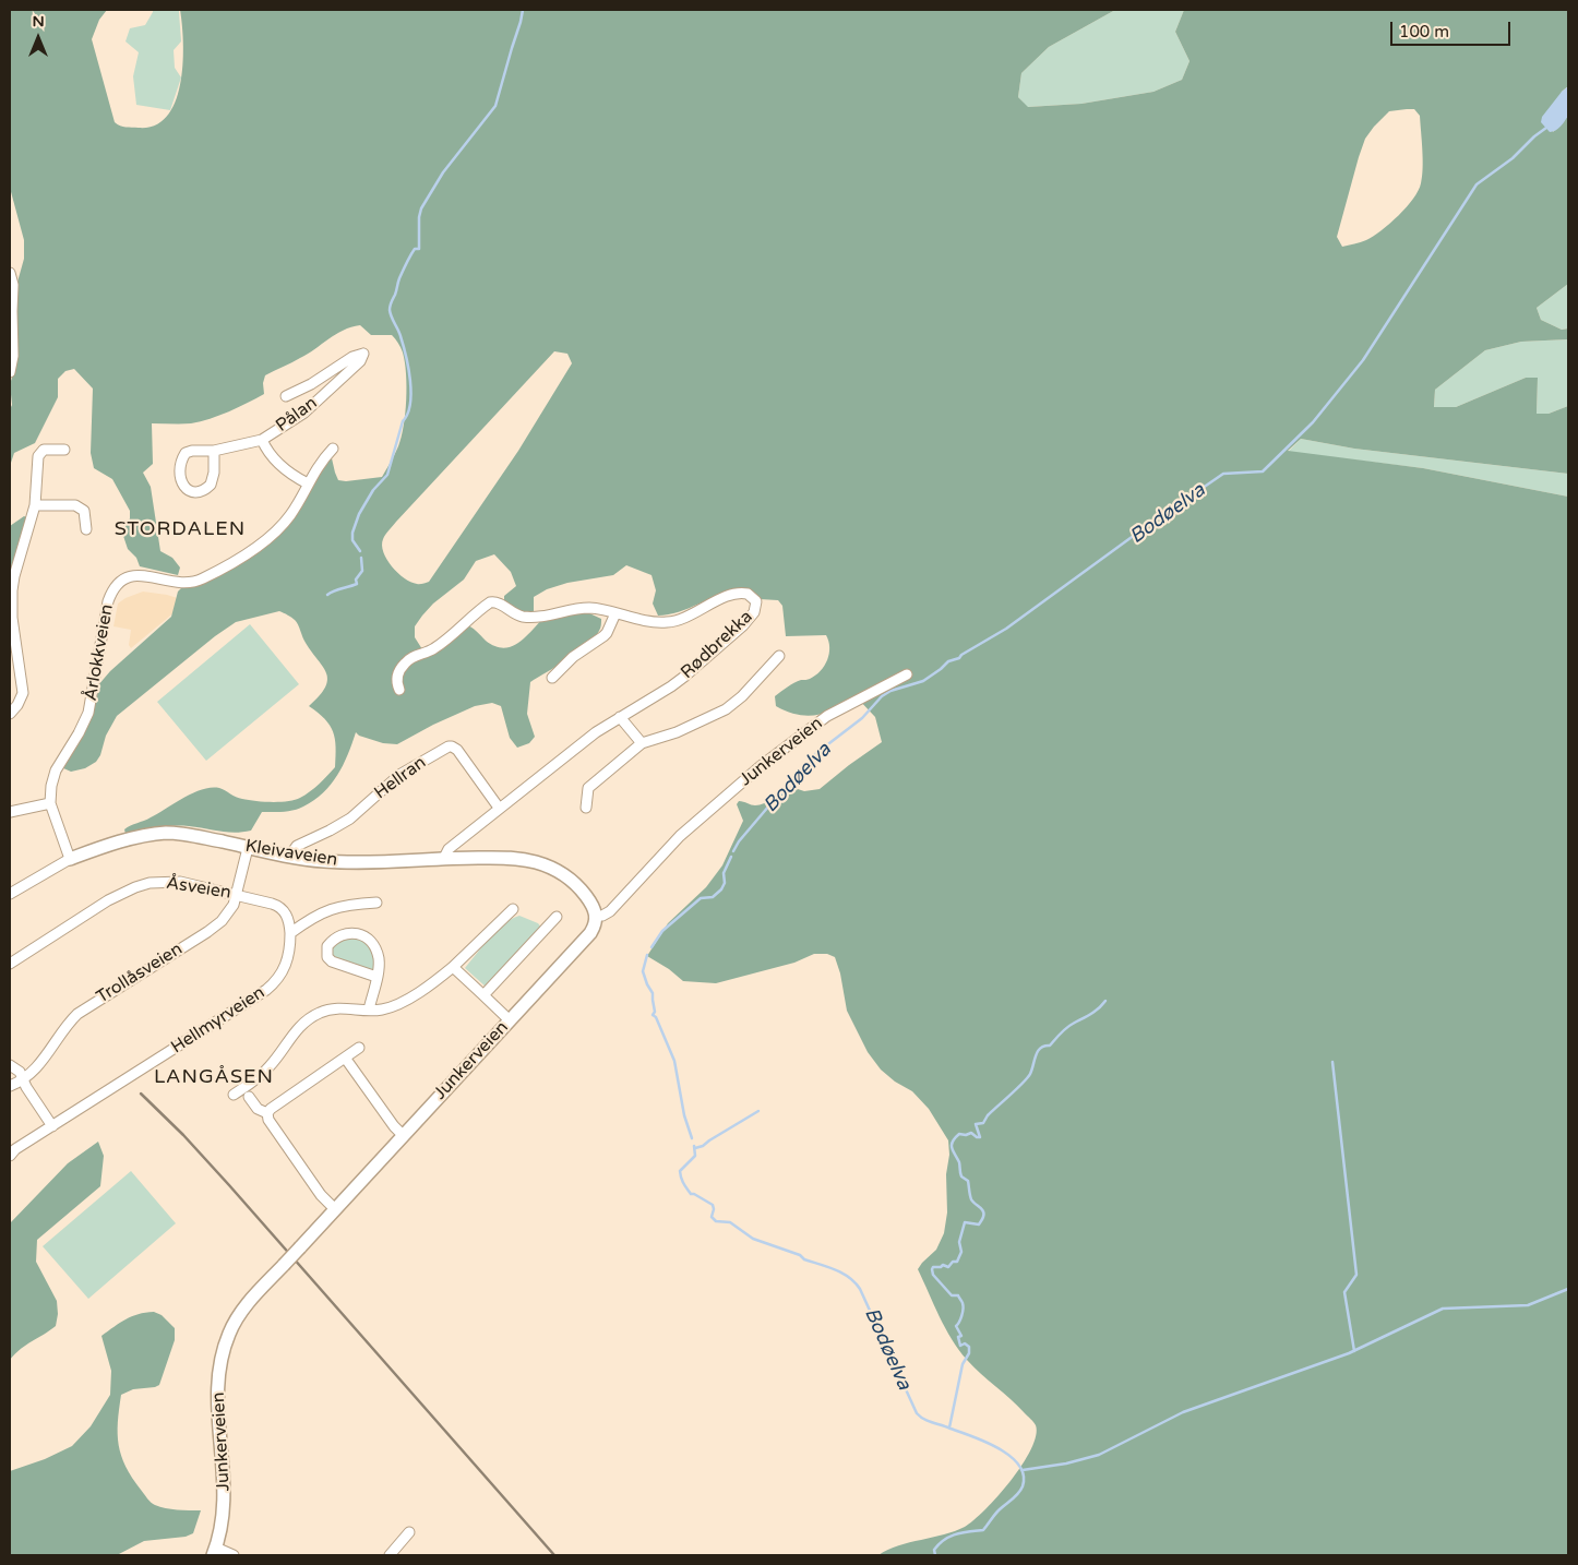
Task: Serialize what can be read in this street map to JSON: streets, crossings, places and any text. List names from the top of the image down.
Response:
{
  "streets": {
    "street": [
      "Pålan",
      "Rødbrekka",
      "Årlokkveien",
      "Junkerveien",
      "Hellran",
      "Kleivaveien",
      "Åsveien",
      "Trollåsveien",
      "Hellmyrveien"
    ]
  },
  "crossings": [
    ["Rødbrekka", "Hellran"],
    ["Rødbrekka", "Kleivaveien"],
    ["Årlokkveien", "Kleivaveien"],
    ["Junkerveien", "Kleivaveien"],
    ["Hellran", "Kleivaveien"],
    ["Kleivaveien", "Trollåsveien"],
    ["Åsveien", "Trollåsveien"],
    ["Åsveien", "Hellmyrveien"]
  ],
  "districts": ["STORDALEN", "LANGÅSEN"],
  "water": ["Bodøelva"],
  "scale_bar": "100 m",
  "north": "top"
}
